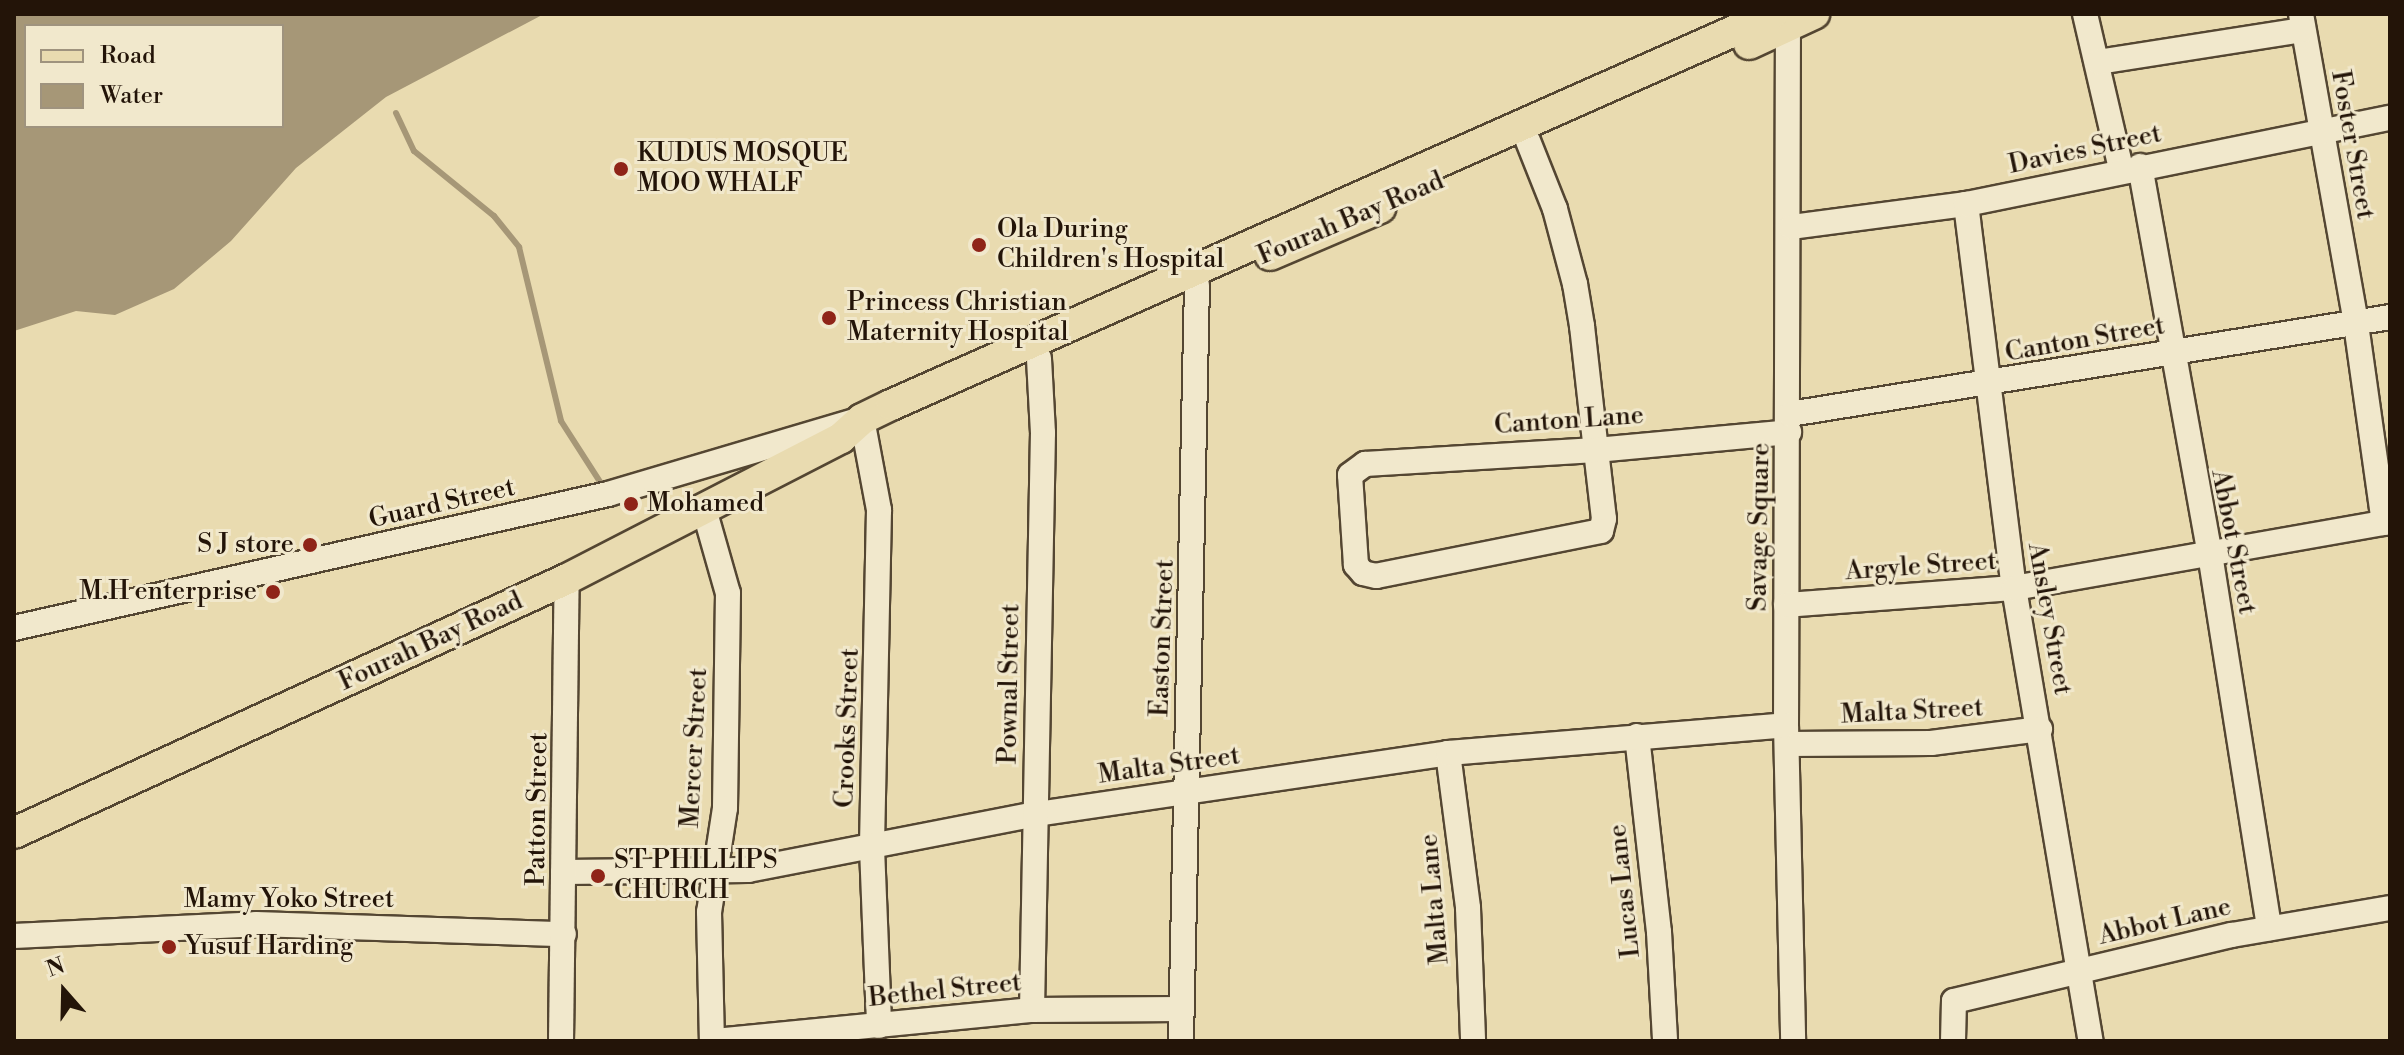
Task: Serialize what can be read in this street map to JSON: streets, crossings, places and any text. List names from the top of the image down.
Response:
{
  "streets": {
    "main road": ["Fourah Bay Road"],
    "street": [
      "Foster Street",
      "Davies Street",
      "Canton Street",
      "Canton Lane",
      "Guard Street",
      "Savage Square",
      "Abbot Street",
      "Argyle Street",
      "Ansley Street",
      "Easton Street",
      "Pownal Street",
      "Malta Street",
      "Crooks Street",
      "Mercer Street",
      "Patton Street",
      "Lucas Lane",
      "Malta Lane",
      "Mamy Yoko Street",
      "Abbot Lane",
      "Bethel Street"
    ]
  },
  "crossings": [
    ["Foster Street", "Davies Street"],
    ["Foster Street", "Canton Street"],
    ["Foster Street", "Argyle Street"],
    ["Davies Street", "Savage Square"],
    ["Davies Street", "Abbot Street"],
    ["Davies Street", "Ansley Street"],
    ["Fourah Bay Road", "Guard Street"],
    ["Fourah Bay Road", "Savage Square"],
    ["Fourah Bay Road", "Easton Street"],
    ["Fourah Bay Road", "Pownal Street"],
    ["Fourah Bay Road", "Crooks Street"],
    ["Fourah Bay Road", "Mercer Street"],
    ["Fourah Bay Road", "Patton Street"],
    ["Canton Street", "Canton Lane"],
    ["Canton Street", "Savage Square"],
    ["Canton Street", "Abbot Street"],
    ["Canton Street", "Ansley Street"],
    ["Canton Lane", "Savage Square"],
    ["Guard Street", "Crooks Street"],
    ["Savage Square", "Argyle Street"],
    ["Savage Square", "Malta Street"],
    ["Abbot Street", "Argyle Street"],
    ["Abbot Street", "Abbot Lane"],
    ["Argyle Street", "Ansley Street"],
    ["Ansley Street", "Malta Street"],
    ["Ansley Street", "Abbot Lane"],
    ["Easton Street", "Malta Street"],
    ["Easton Street", "Bethel Street"],
    ["Pownal Street", "Malta Street"],
    ["Pownal Street", "Bethel Street"],
    ["Malta Street", "Crooks Street"],
    ["Malta Street", "Mercer Street"],
    ["Malta Street", "Patton Street"],
    ["Malta Street", "Lucas Lane"],
    ["Malta Street", "Malta Lane"],
    ["Crooks Street", "Bethel Street"],
    ["Mercer Street", "Bethel Street"],
    ["Patton Street", "Mamy Yoko Street"]
  ],
  "places": [
    "KUDUS MOSQUE MOO WHALF",
    "Ola During Children's Hospital",
    "Princess Christian Maternity Hospital",
    "Mohamed",
    "S J store",
    "M.H enterprise",
    "ST PHILLIPS CHURCH",
    "Yusuf Harding"
  ],
  "legend": ["Road", "Water"],
  "north": "top"
}
